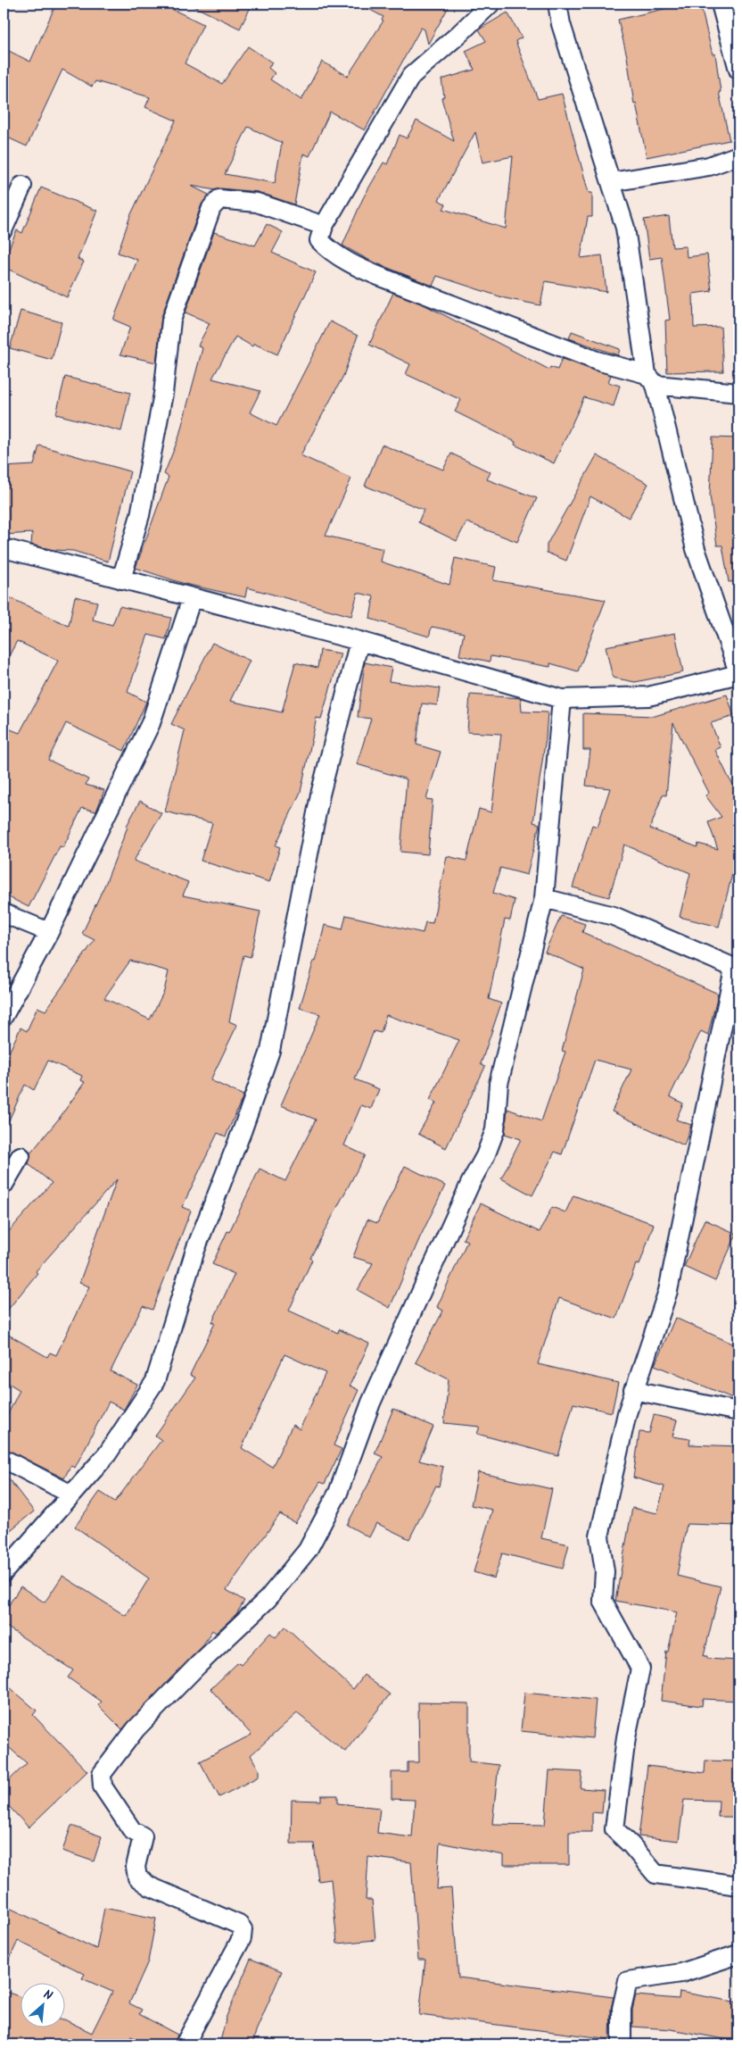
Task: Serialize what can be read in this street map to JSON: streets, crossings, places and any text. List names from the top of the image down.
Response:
{
  "north": "top right"
}
